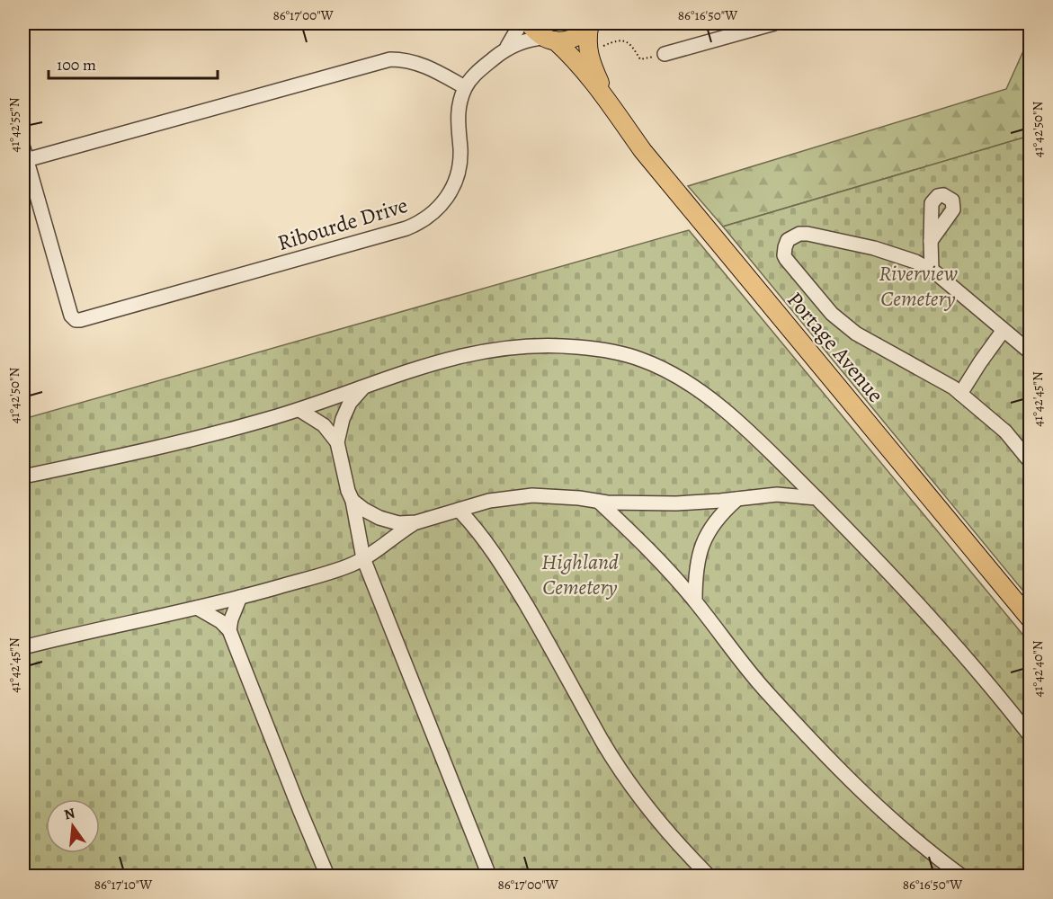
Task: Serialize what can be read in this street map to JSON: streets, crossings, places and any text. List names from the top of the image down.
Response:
{
  "streets": {
    "main road": ["Portage Avenue"],
    "street": ["Ribourde Drive"]
  },
  "crossings": [
    ["Ribourde Drive", "Portage Avenue"]
  ],
  "parks": ["Riverview Cemetery", "Highland Cemetery"],
  "scale_bar": "100 m",
  "north": "top",
  "coordinates": [
    "86°17'00\"W",
    "86°16'50\"W",
    "41°42'55\"N",
    "41°42'50\"N",
    "41°42'45\"N",
    "41°42'40\"N",
    "86°17'10\"W"
  ]
}
